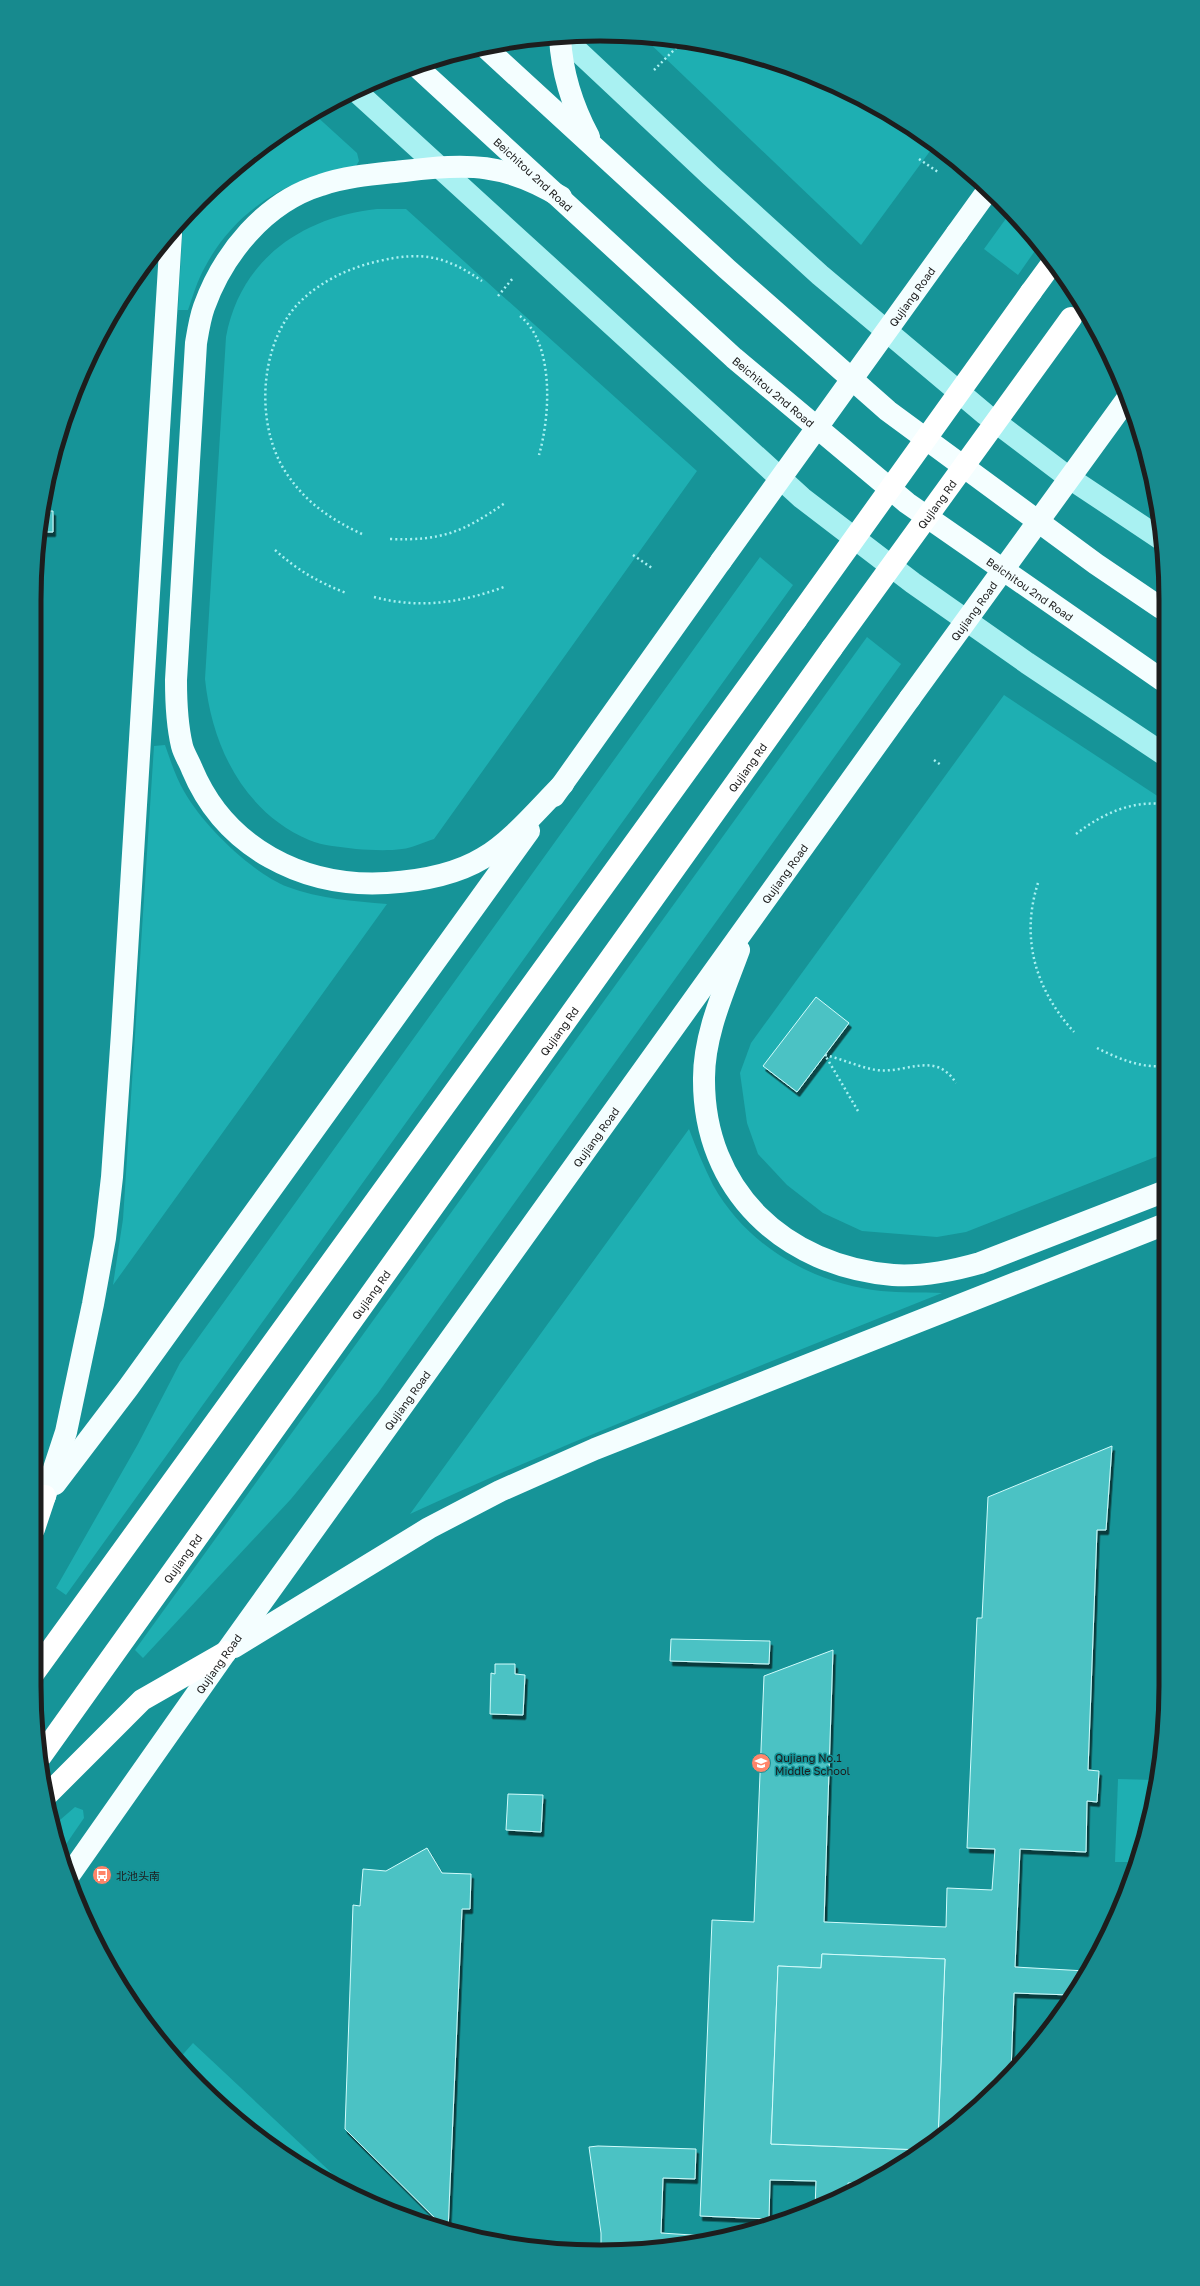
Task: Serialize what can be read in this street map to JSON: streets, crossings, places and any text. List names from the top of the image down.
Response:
{
  "streets": {
    "highway": ["Qujiang Rd"],
    "main road": ["Beichitou 2nd Road", "Qujiang Road"]
  },
  "places": {
    "school or university": ["Qujiang No.1 Middle School"],
    "bus stop": ["北池头南"]
  }
}
